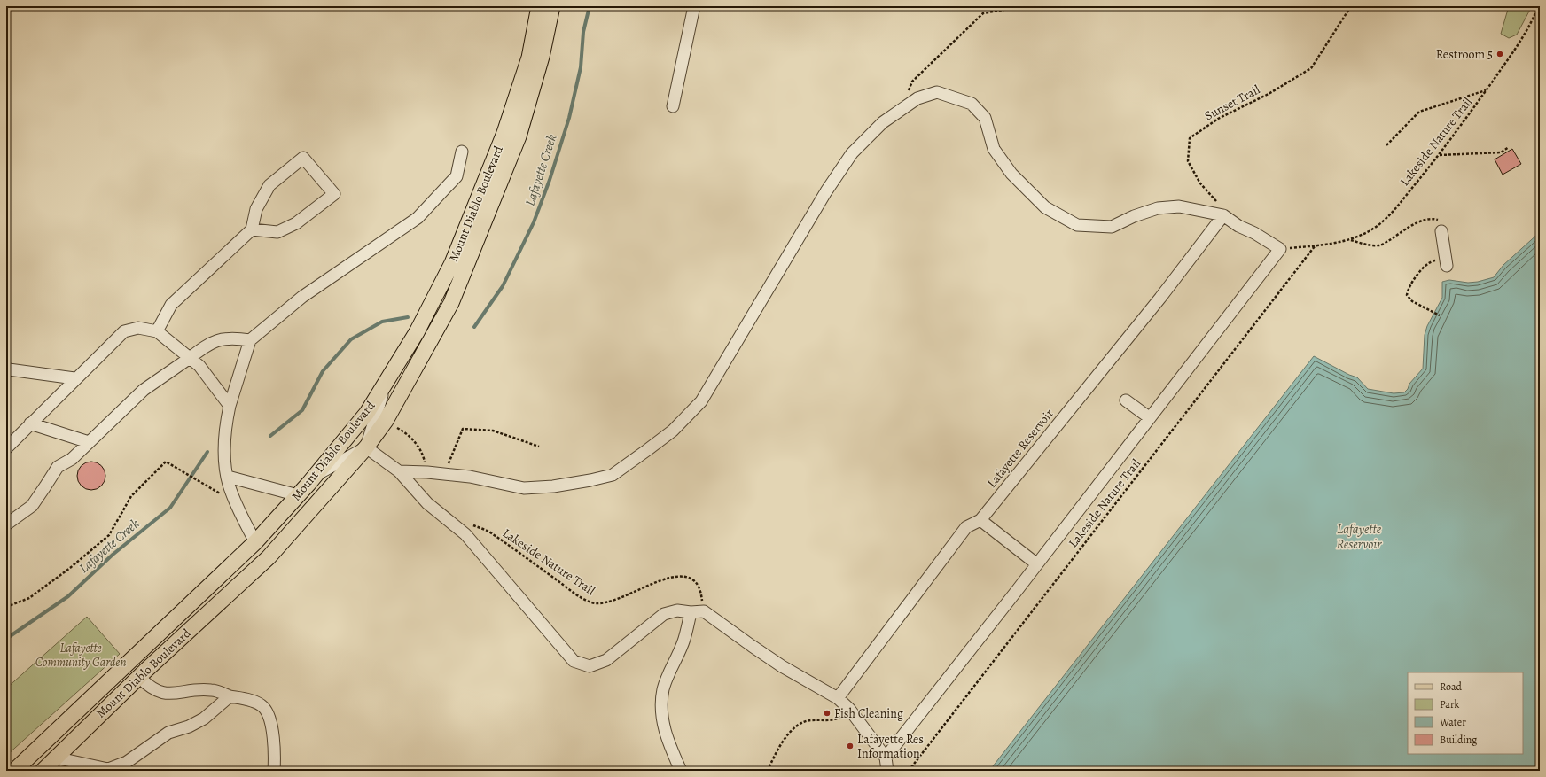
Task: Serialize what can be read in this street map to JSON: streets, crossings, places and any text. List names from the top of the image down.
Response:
{
  "streets": {
    "main road": ["Mount Diablo Boulevard"],
    "street": ["Lafayette Reservoir"],
    "path": ["Sunset Trail", "Lakeside Nature Trail"]
  },
  "water": ["Lafayette Creek", "Lafayette Reservoir"],
  "parks": ["Lafayette Community Garden"],
  "places": ["Restroom 5", "Fish Cleaning", "Lafayette Res Information"],
  "legend": [
    "Road",
    "Park",
    "Water",
    "Building"
  ]
}
